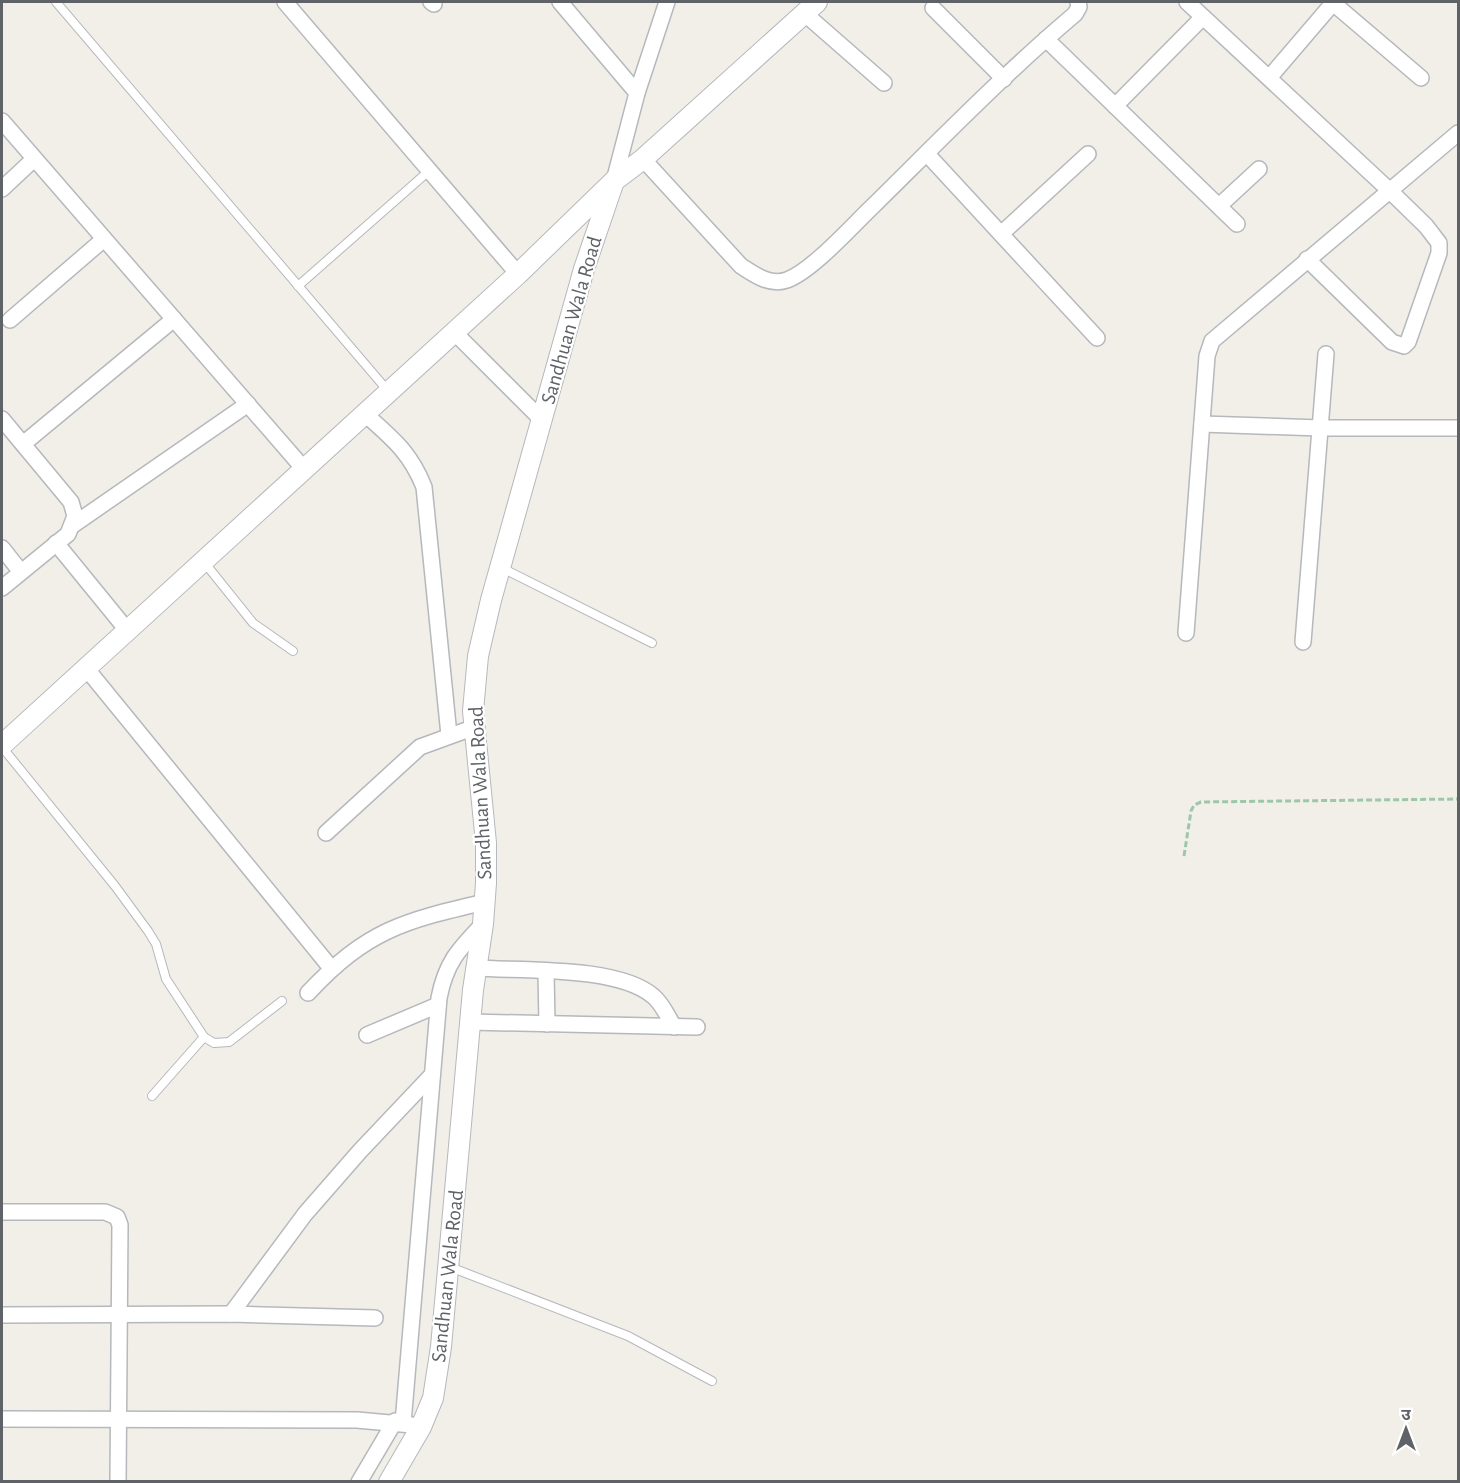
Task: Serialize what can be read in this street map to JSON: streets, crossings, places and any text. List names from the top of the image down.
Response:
{
  "streets": {
    "street": ["Sandhuan Wala Road"]
  },
  "north": "top"
}
